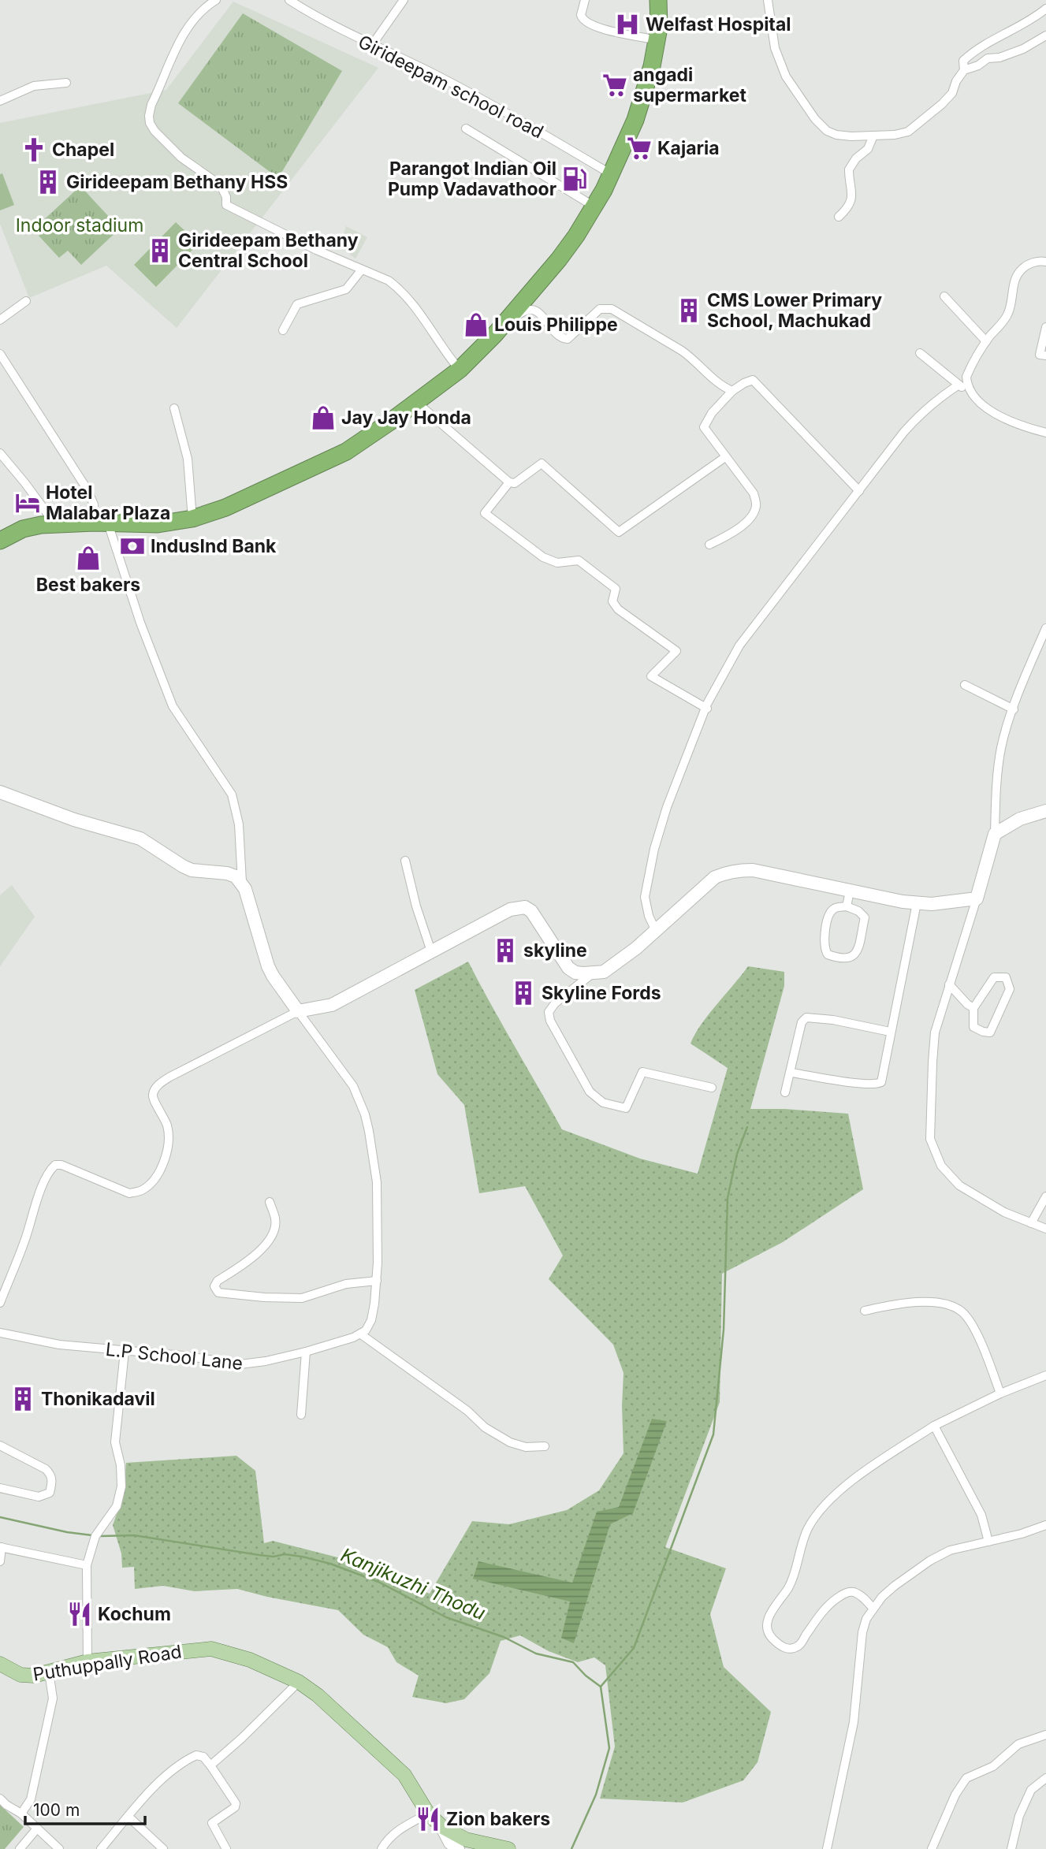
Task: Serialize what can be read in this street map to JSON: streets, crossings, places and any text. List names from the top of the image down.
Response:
{
  "streets": {
    "main road": ["Puthuppally Road"],
    "street": ["Girideepam school road", "L.P School Lane"]
  },
  "water": ["Kanjikuzhi Thodu"],
  "parks": ["Indoor stadium"],
  "places": {
    "hospital": ["Welfast Hospital"],
    "supermarket": ["angadi supermarket", "Kajaria"],
    "church": ["Chapel"],
    "fuel station": ["Parangot Indian Oil Pump Vadavathoor"],
    "building": [
      "Girideepam Bethany HSS",
      "Girideepam Bethany Central School",
      "CMS Lower Primary School, Machukad",
      "skyline",
      "Skyline Fords",
      "Thonikadavil"
    ],
    "shop": ["Louis Philippe", "Jay Jay Honda", "Best bakers"],
    "hotel": ["Hotel Malabar Plaza"],
    "bank": ["IndusInd Bank"],
    "restaurant": ["Kochum", "Zion bakers"]
  },
  "scale_bar": "100 m"
}
